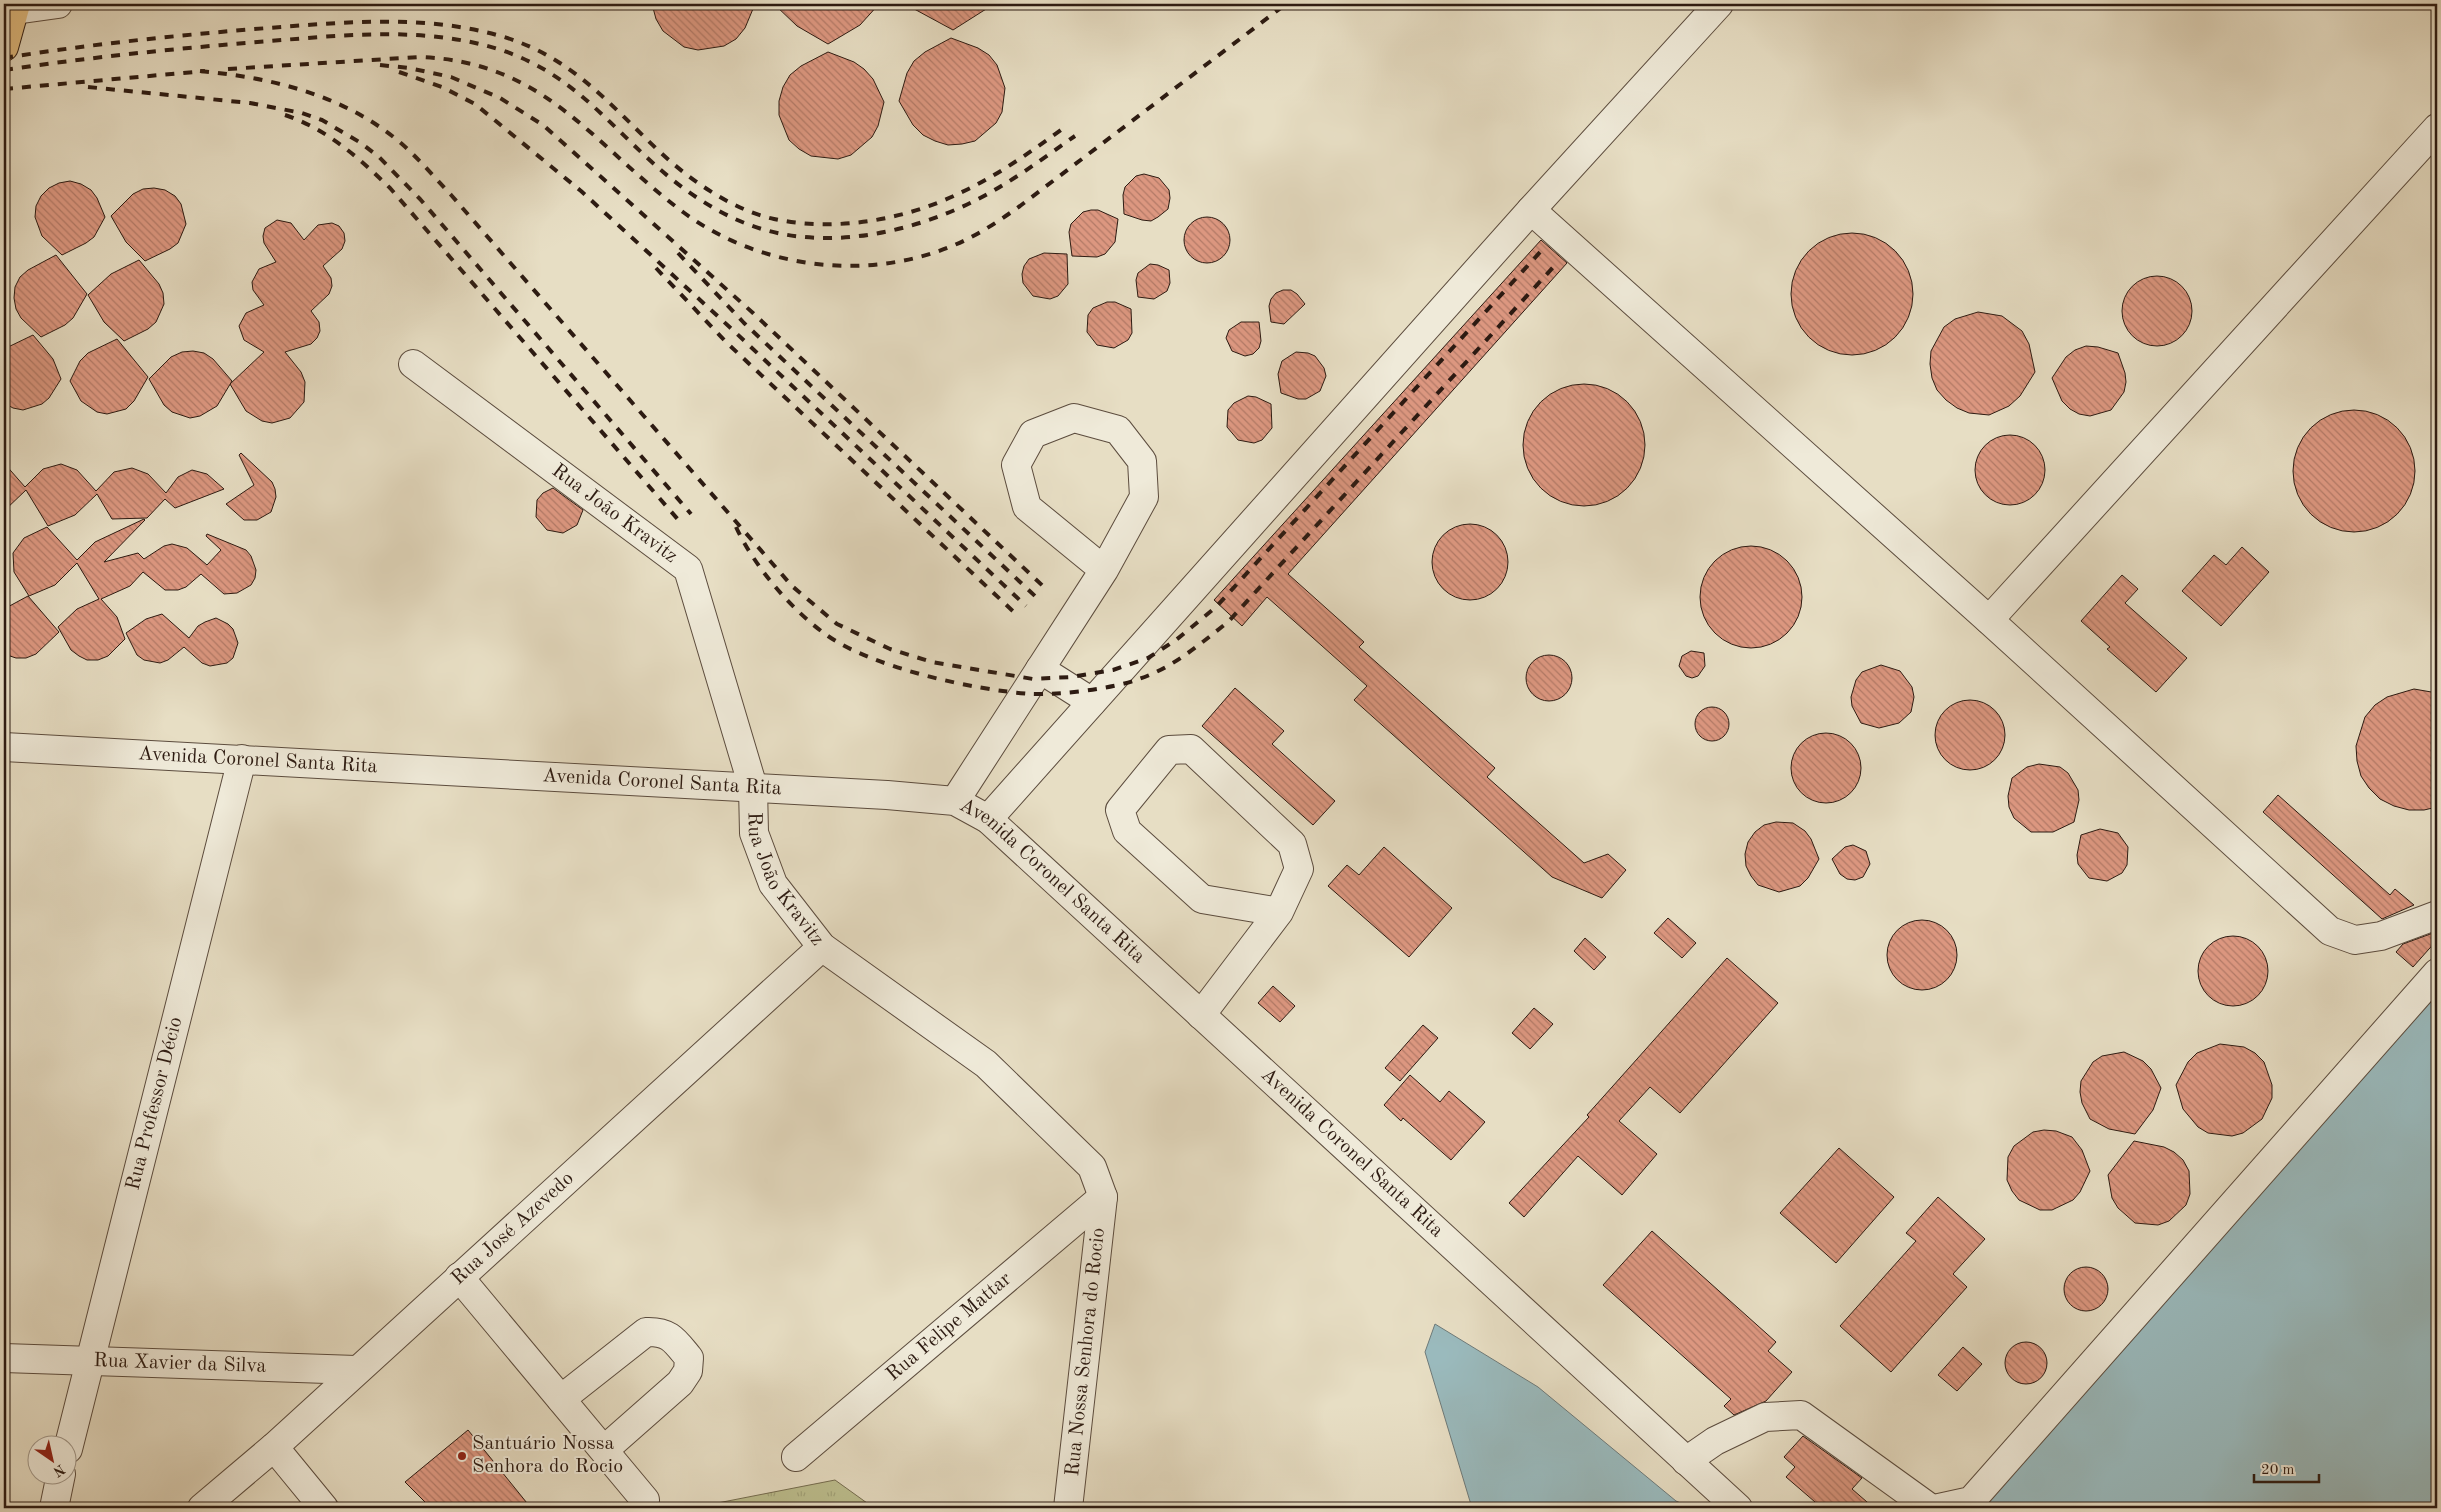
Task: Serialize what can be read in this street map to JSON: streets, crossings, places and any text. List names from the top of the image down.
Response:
{
  "streets": {
    "street": [
      "Rua João Kravitz",
      "Avenida Coronel Santa Rita",
      "Rua Professor Décio",
      "Rua José Azevedo",
      "Rua Felipe Mattar",
      "Rua Nossa Senhora do Rocio",
      "Rua Xavier da Silva"
    ]
  },
  "crossings": [
    ["Rua João Kravitz", "Avenida Coronel Santa Rita"],
    ["Rua João Kravitz", "Rua José Azevedo"],
    ["Rua João Kravitz", "Rua Felipe Mattar"],
    ["Rua João Kravitz", "Rua Nossa Senhora do Rocio"],
    ["Avenida Coronel Santa Rita", "Rua Professor Décio"],
    ["Rua Professor Décio", "Rua Xavier da Silva"],
    ["Rua José Azevedo", "Rua Xavier da Silva"],
    ["Rua Felipe Mattar", "Rua Nossa Senhora do Rocio"]
  ],
  "places": ["Santuário Nossa Senhora do Rocio"],
  "scale_bar": "20 m",
  "north": "bottom right"
}
